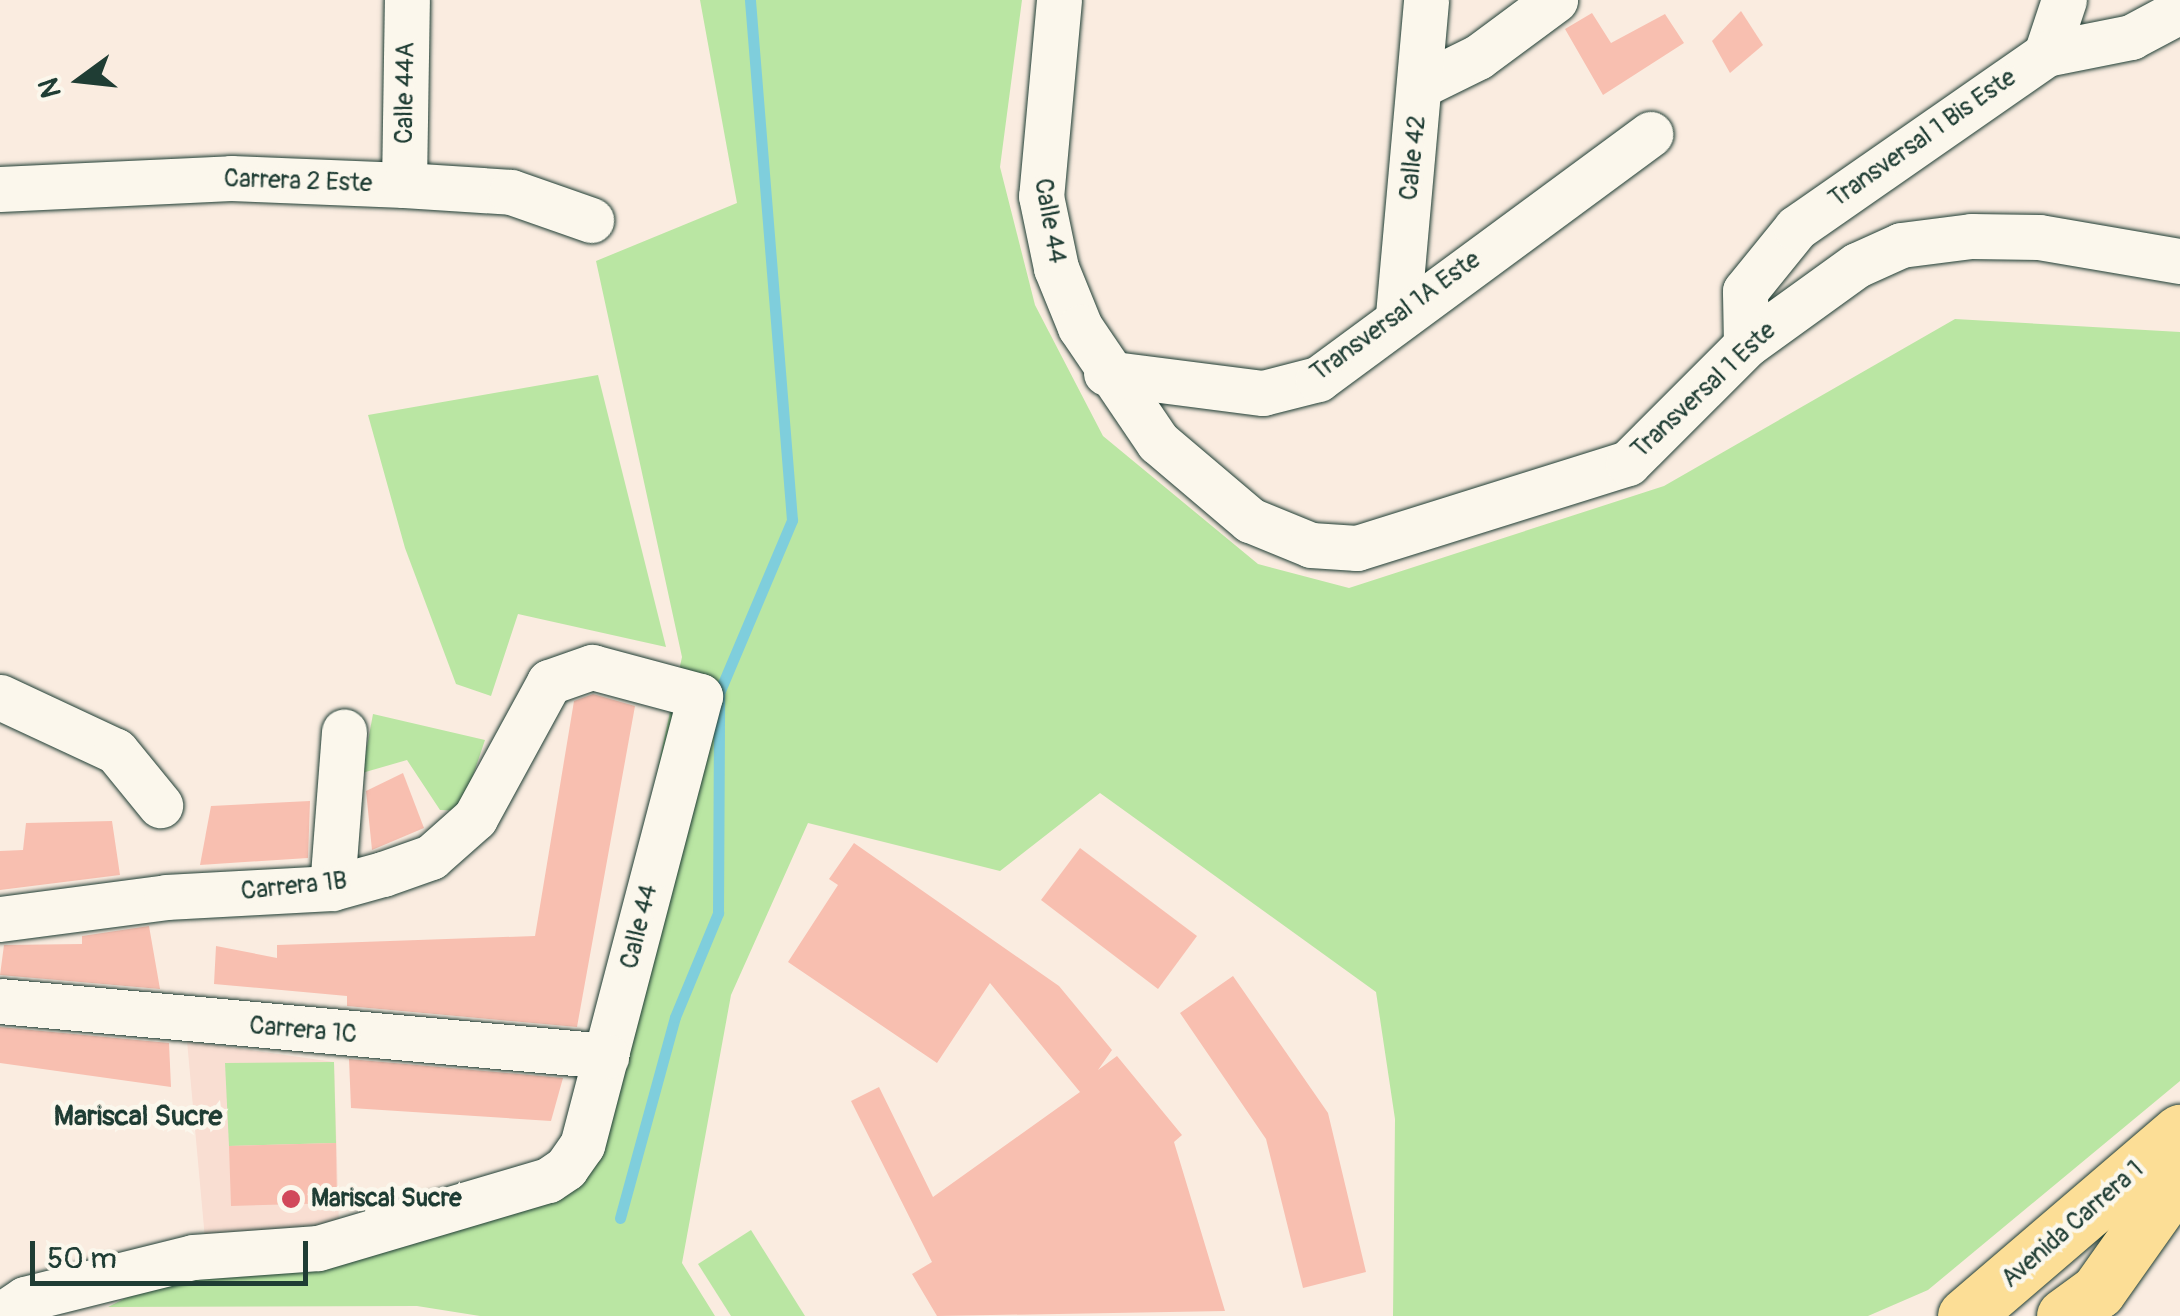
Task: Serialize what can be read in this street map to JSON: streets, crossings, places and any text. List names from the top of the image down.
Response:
{
  "streets": {
    "main road": ["Avenida Carrera 1"],
    "street": [
      "Calle 44A",
      "Transversal 1 Bis Este",
      "Calle 42",
      "Carrera 2 Este",
      "Calle 44",
      "Transversal 1A Este",
      "Transversal 1 Este",
      "Carrera 1B",
      "Carrera 1C"
    ]
  },
  "crossings": [
    ["Calle 44A", "Carrera 2 Este"],
    ["Transversal 1 Bis Este", "Transversal 1 Este"],
    ["Calle 42", "Transversal 1A Este"],
    ["Calle 44", "Transversal 1A Este"],
    ["Calle 44", "Transversal 1 Este"],
    ["Calle 44", "Carrera 1B"],
    ["Calle 44", "Carrera 1C"],
    ["Transversal 1A Este", "Transversal 1 Este"]
  ],
  "districts": ["Mariscal Sucre"],
  "places": ["Mariscal Sucre"],
  "scale_bar": "50 m",
  "north": "left"
}
